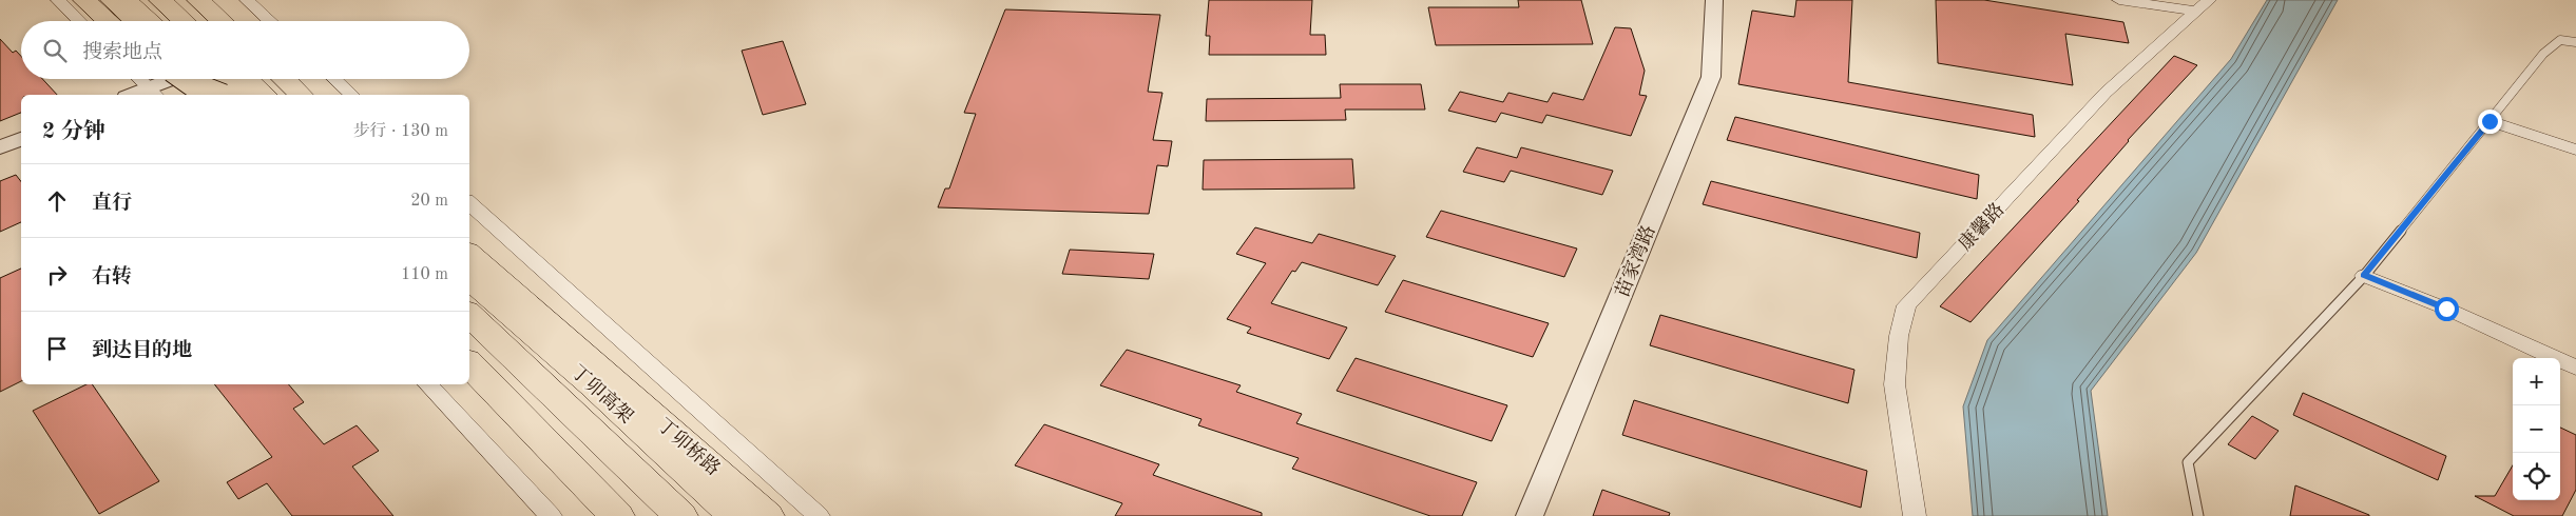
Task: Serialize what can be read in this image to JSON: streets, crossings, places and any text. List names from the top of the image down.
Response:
{
  "streets": {
    "main road": ["丁卯高架", "丁卯桥路"],
    "street": ["康馨路", "苗家湾路"]
  },
  "page": {
    "search": "搜索地点",
    "heading": ["2 分钟", "步行 · 130 m"],
    "list": [
      ["直行", "20 m"],
      ["右转", "110 m"],
      "到达目的地"
    ],
    "map_buttons": ["+", "−"]
  }
}
